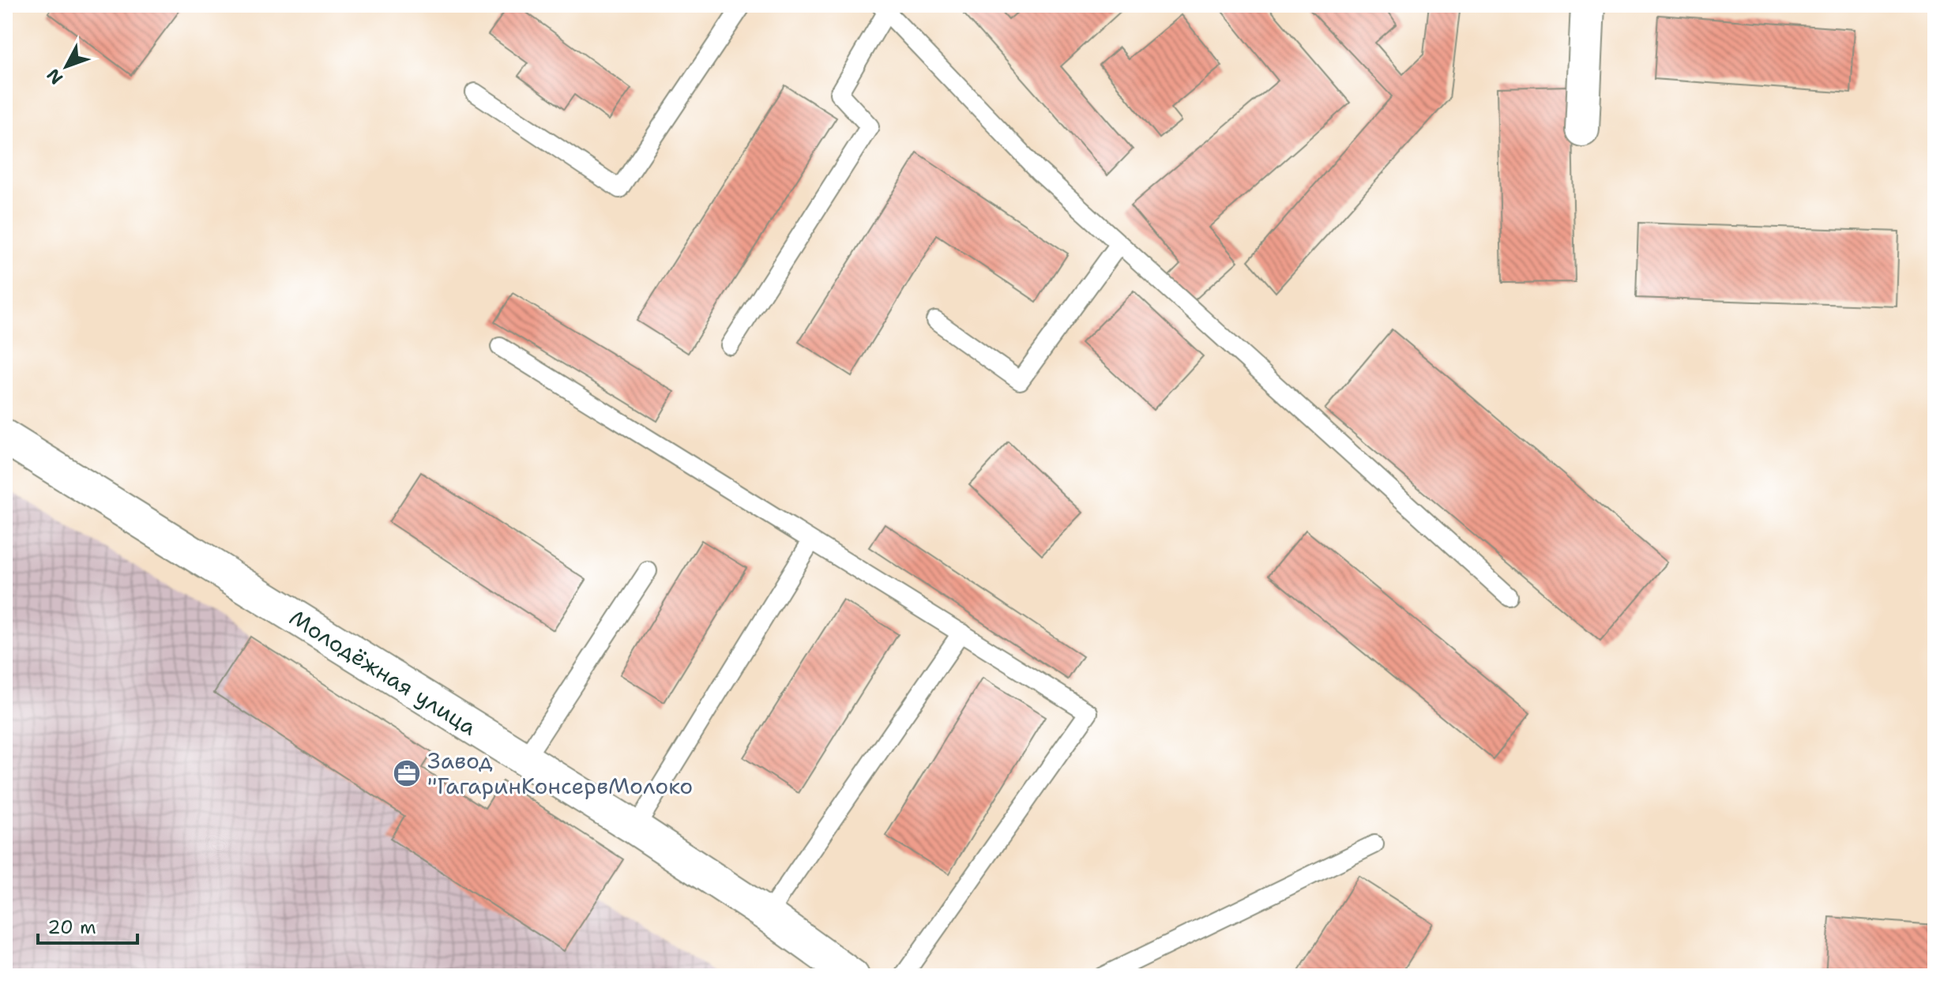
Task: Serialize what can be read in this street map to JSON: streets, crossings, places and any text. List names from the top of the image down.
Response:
{
  "streets": {
    "street": ["Молодёжная улица"]
  },
  "places": {
    "office": ["Завод \"ГагаринКонсервМолоко"]
  },
  "scale_bar": "20 m",
  "north": "bottom left"
}
